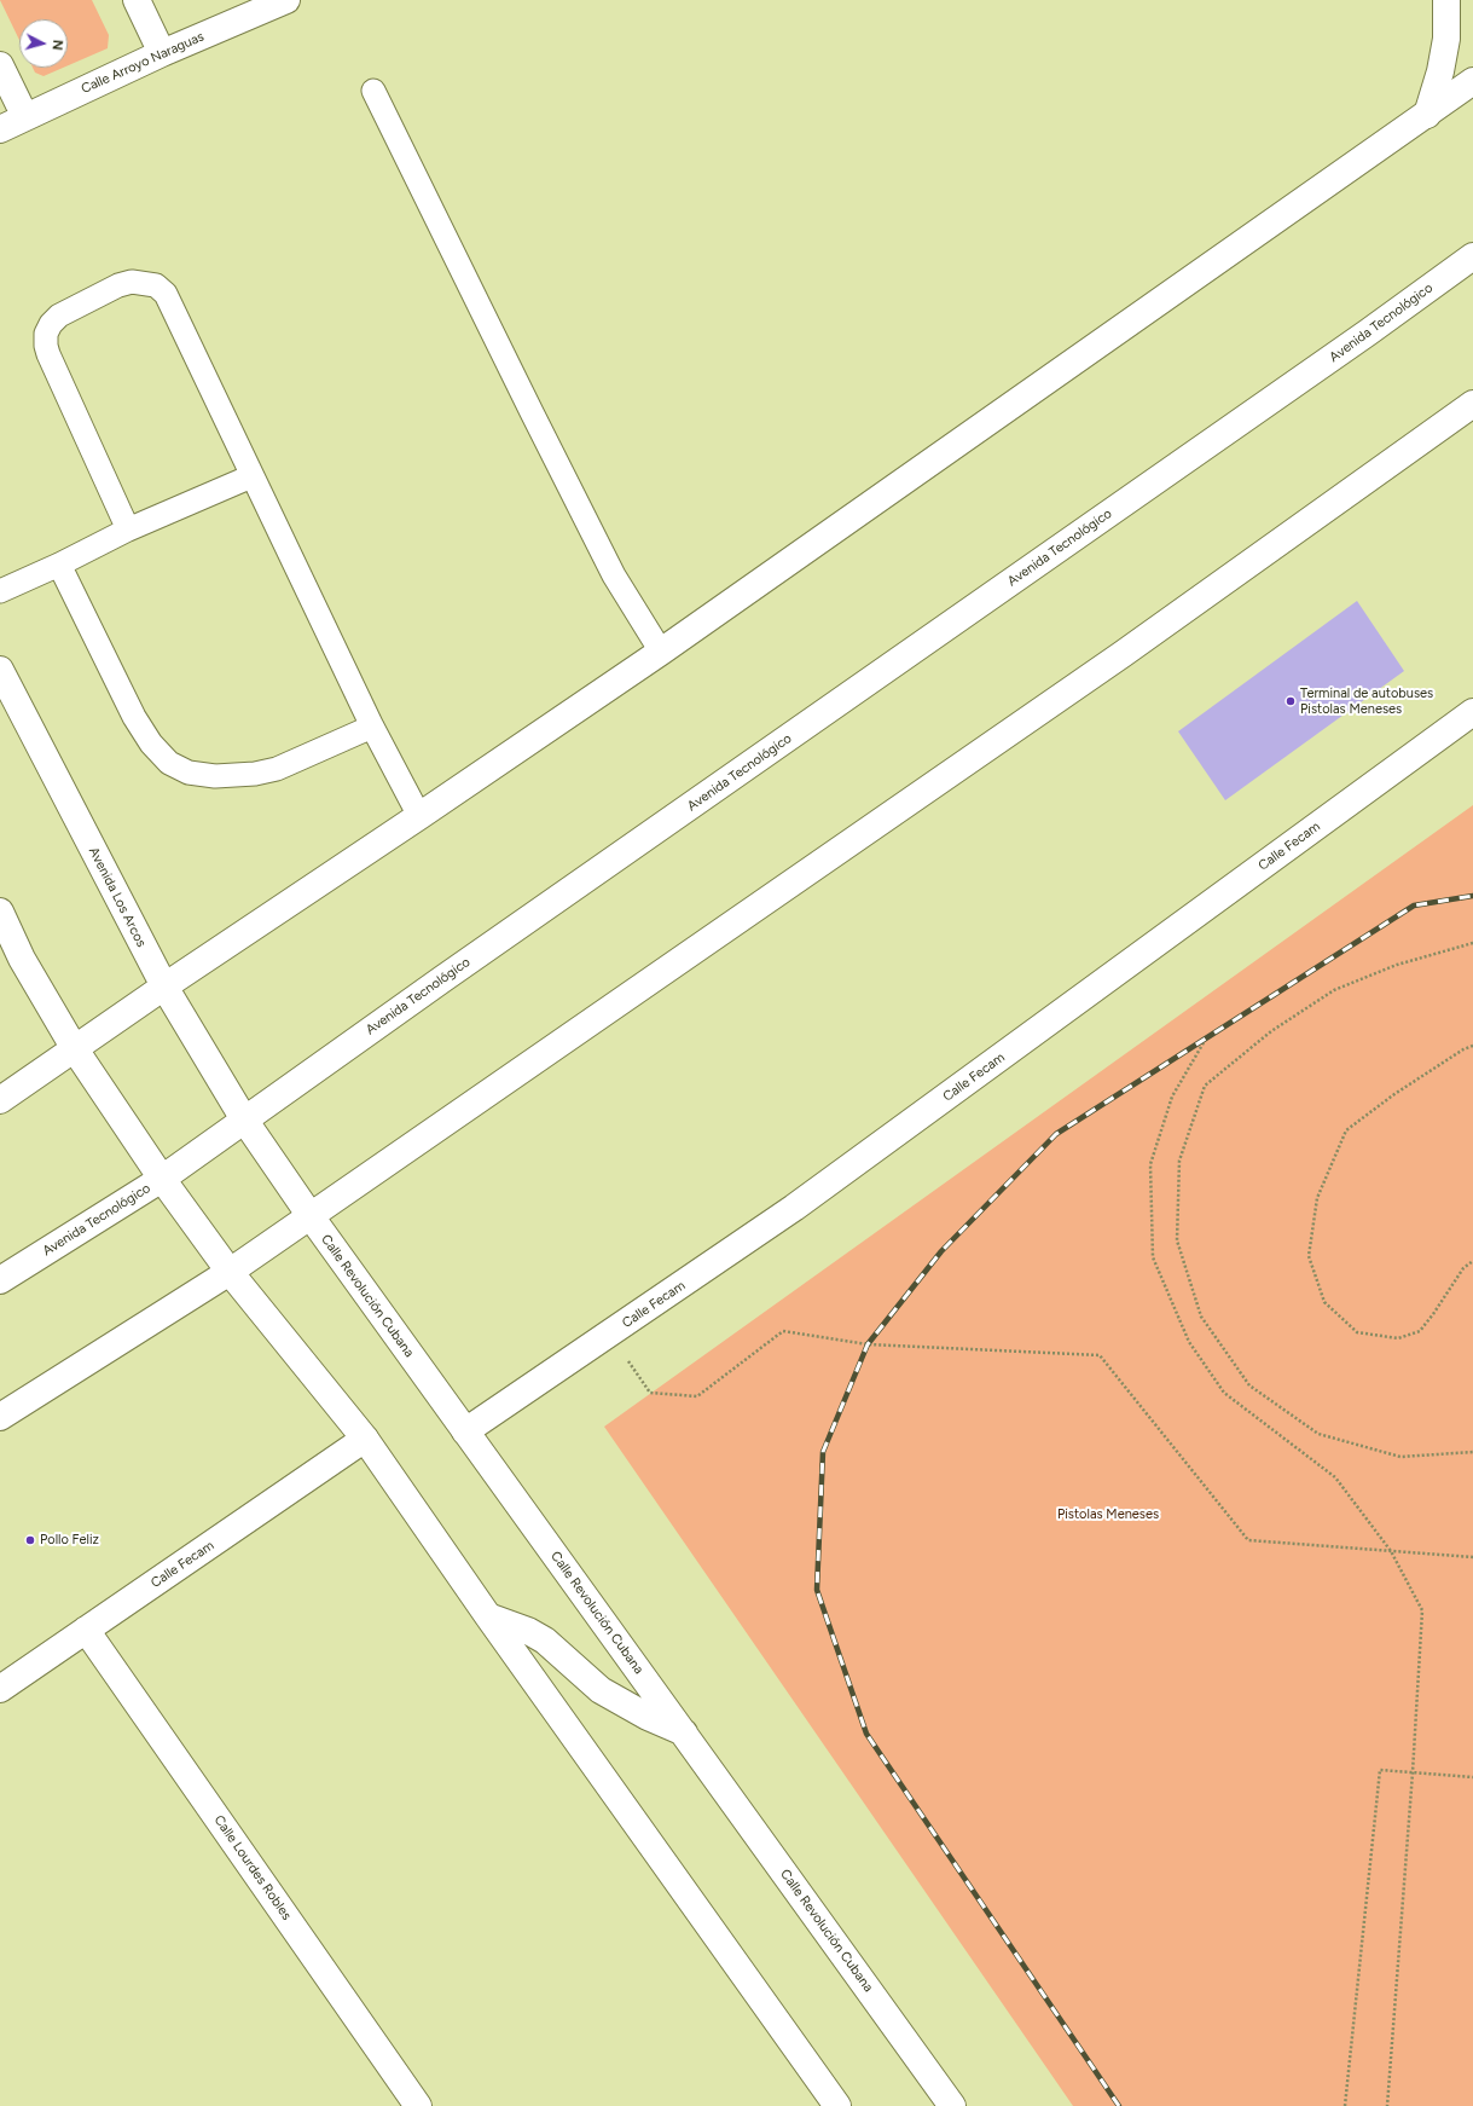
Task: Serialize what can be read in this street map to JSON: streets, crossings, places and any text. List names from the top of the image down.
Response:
{
  "streets": {
    "street": [
      "Calle Arroyo Naraguas",
      "Avenida Tecnológico",
      "Calle Fecam",
      "Avenida Los Arcos",
      "Calle Revolución Cubana",
      "Calle Lourdes Robles"
    ]
  },
  "crossings": [
    ["Avenida Tecnológico", "Avenida Los Arcos"],
    ["Avenida Tecnológico", "Calle Revolución Cubana"],
    ["Calle Fecam", "Calle Revolución Cubana"],
    ["Calle Fecam", "Calle Lourdes Robles"],
    ["Avenida Los Arcos", "Calle Revolución Cubana"]
  ],
  "parks": ["Pistolas Meneses"],
  "places": ["Terminal de autobuses Pistolas Meneses", "Pollo Feliz"],
  "north": "right"
}
